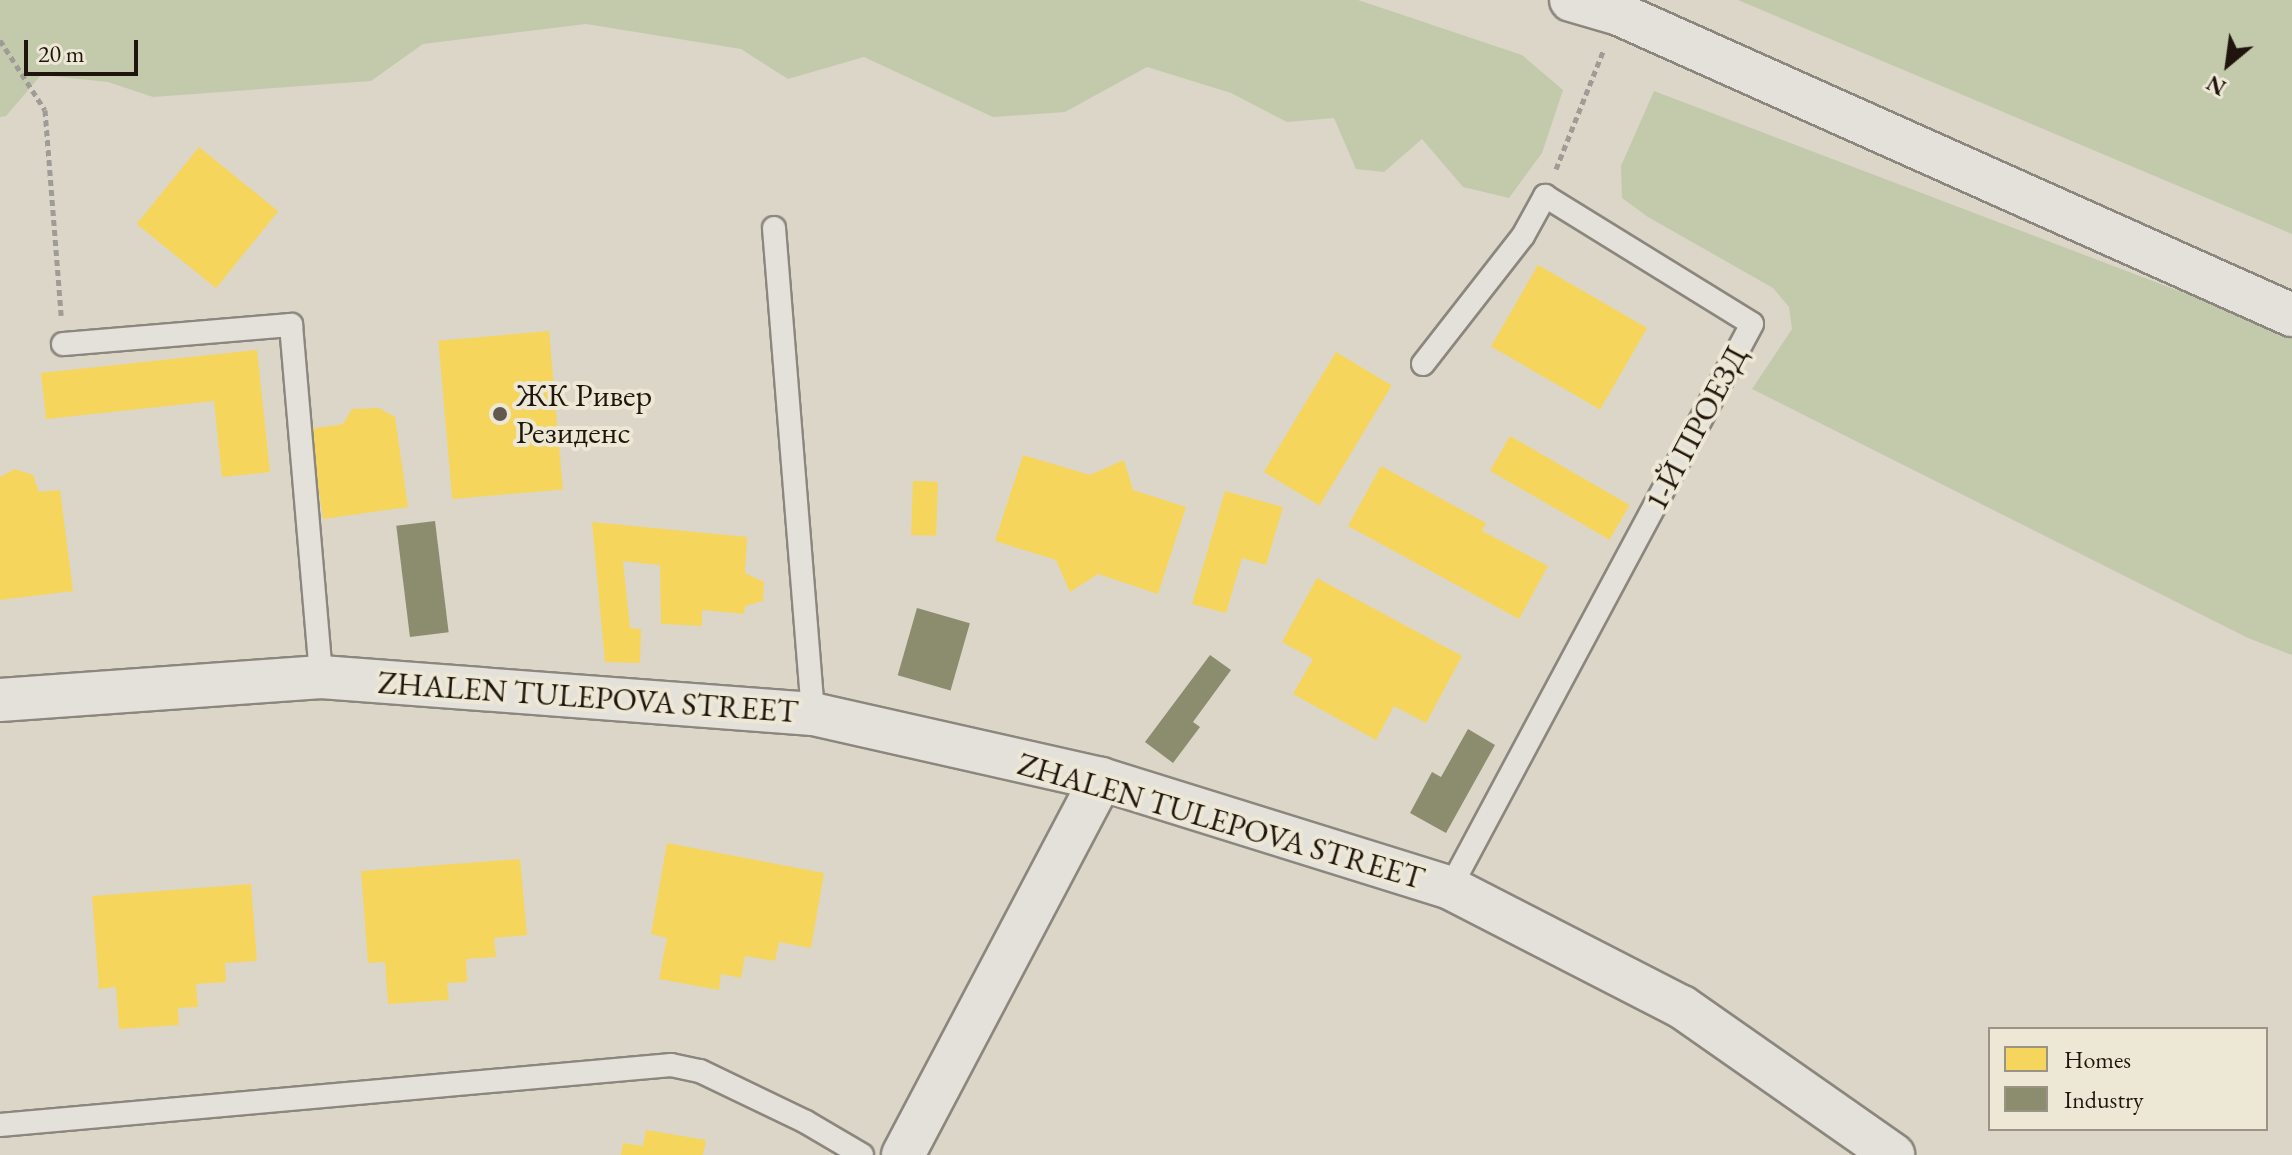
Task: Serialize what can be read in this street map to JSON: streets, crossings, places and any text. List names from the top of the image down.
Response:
{
  "streets": {
    "street": ["ZHALEN TULEPOVA STREET"],
    "lane": ["1-Й ПРОЕЗД"]
  },
  "crossings": [
    ["1-Й ПРОЕЗД", "ZHALEN TULEPOVA STREET"]
  ],
  "places": ["ЖК Ривер Резиденс"],
  "legend": ["Homes", "Industry"],
  "scale_bar": "20 m",
  "north": "bottom left"
}
